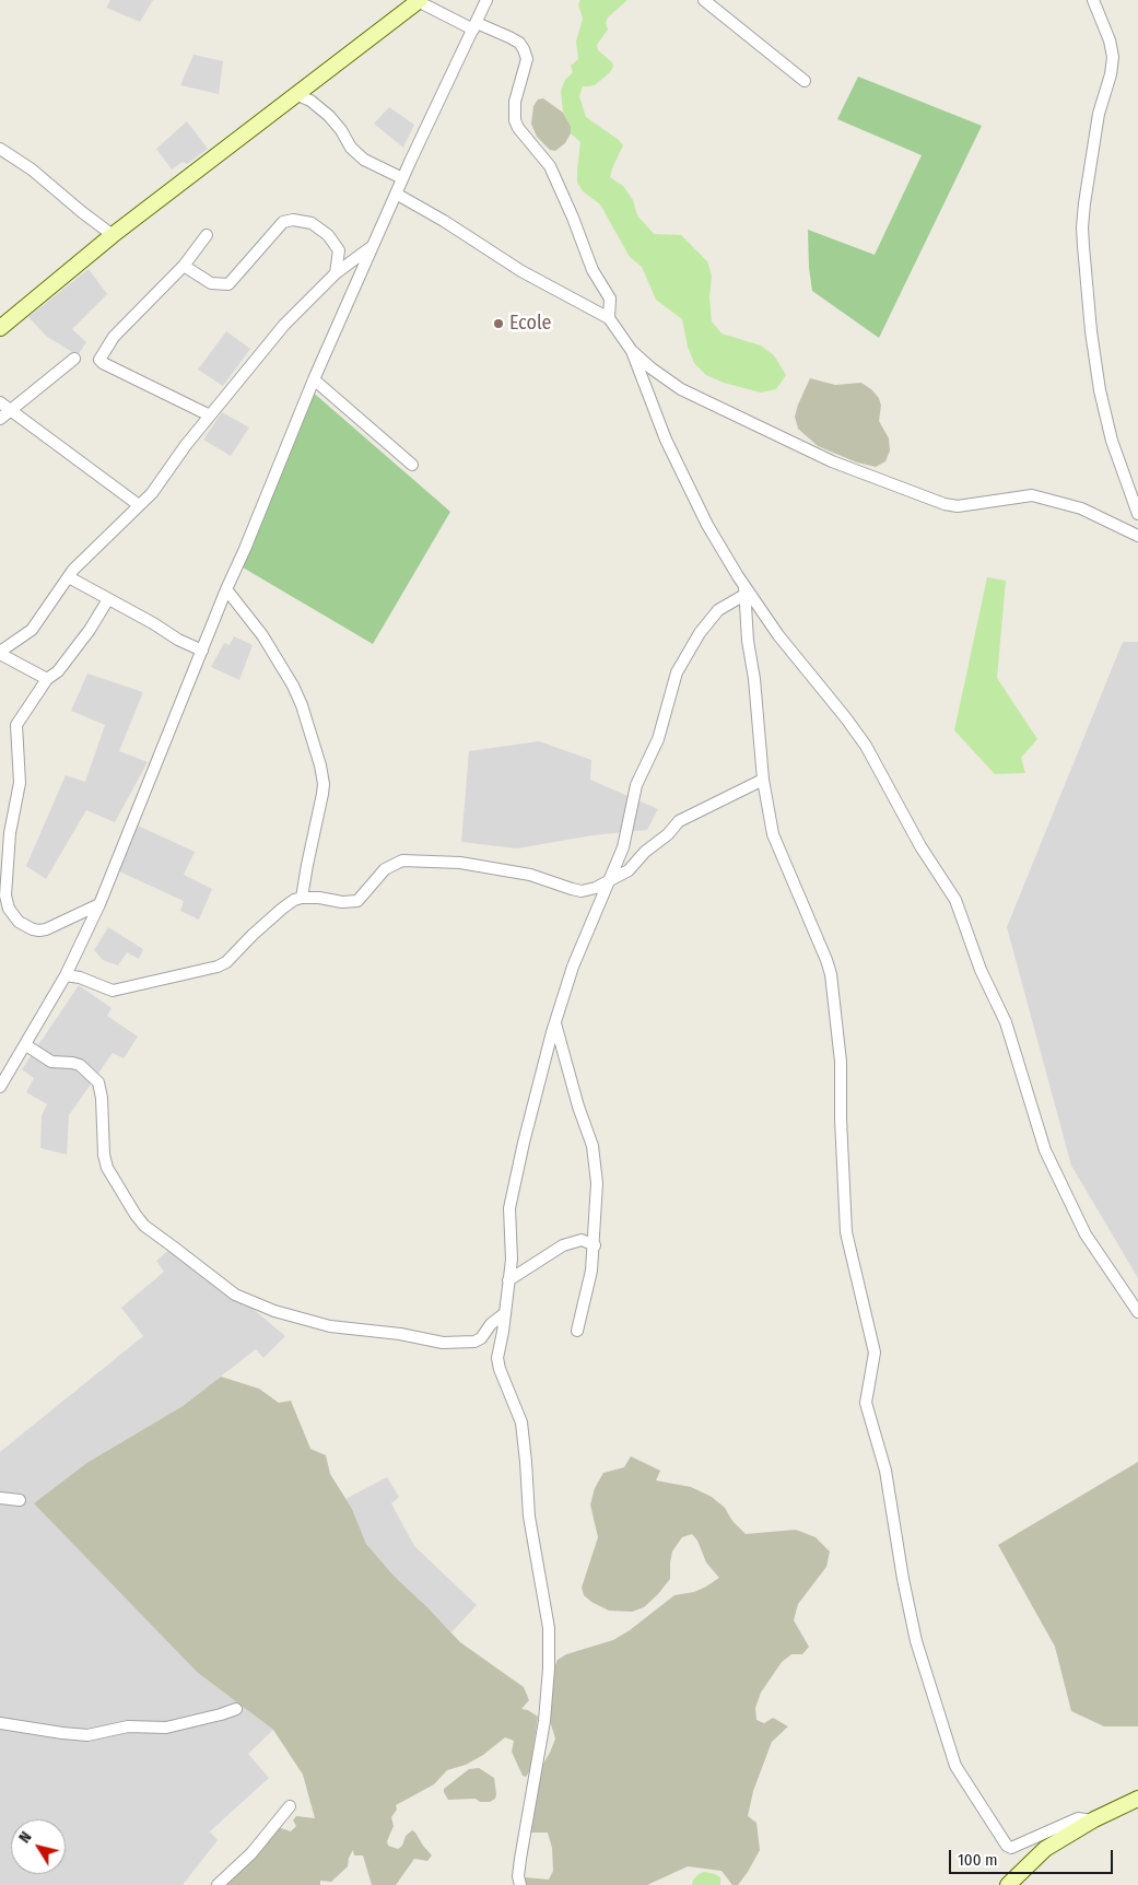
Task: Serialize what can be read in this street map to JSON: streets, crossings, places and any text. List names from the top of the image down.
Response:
{
  "places": ["Ecole"],
  "scale_bar": "100 m",
  "north": "top left"
}
